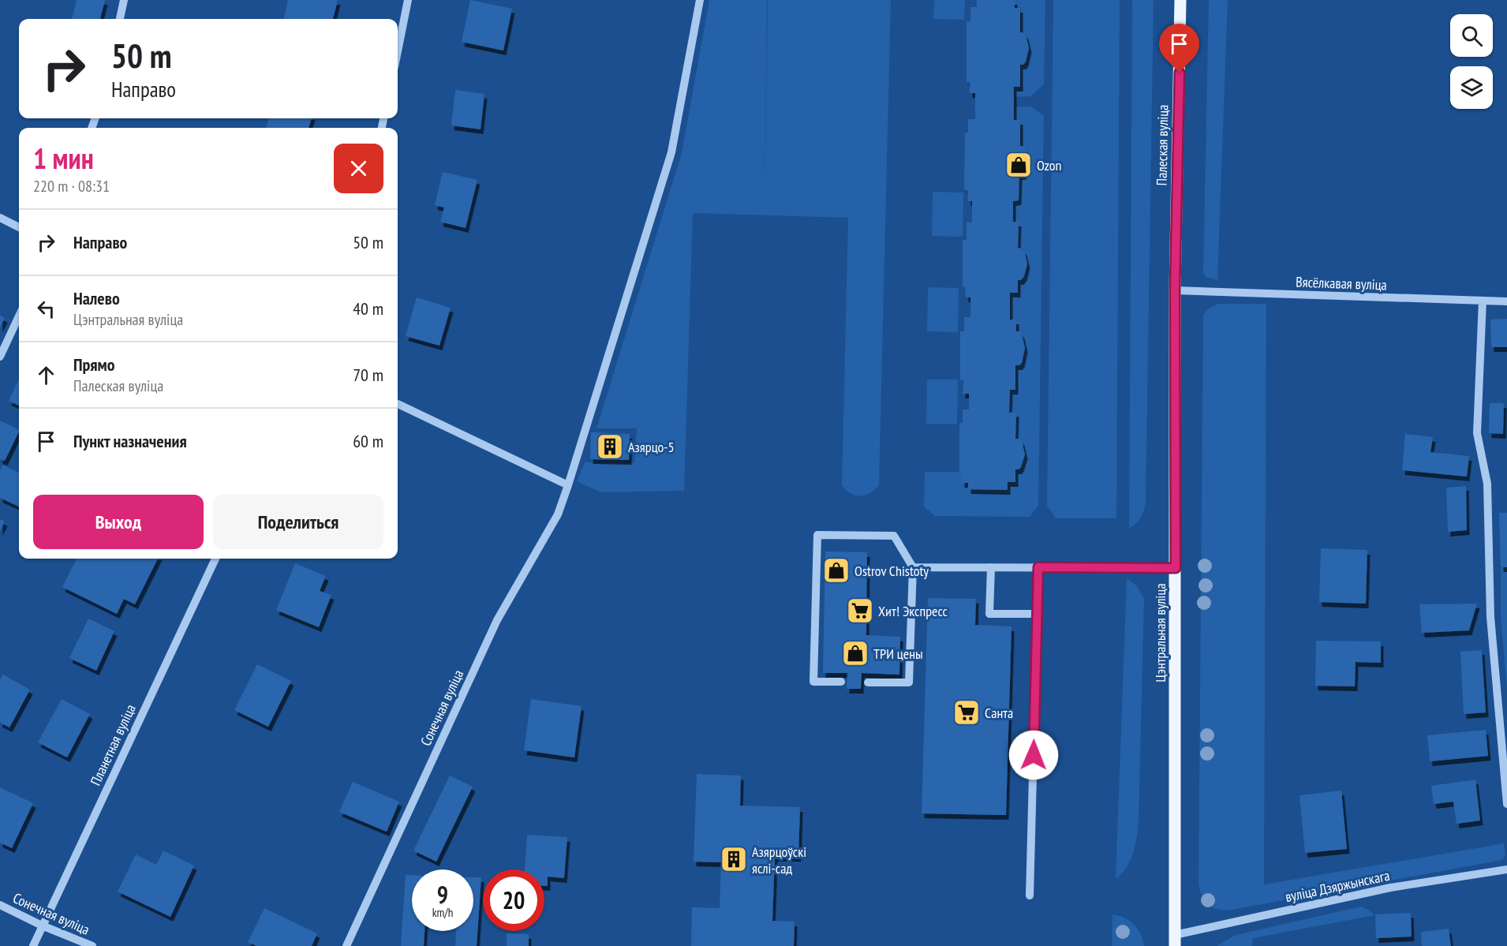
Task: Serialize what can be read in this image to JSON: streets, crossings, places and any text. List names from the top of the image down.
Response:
{
  "streets": {
    "main road": ["Палеская вуліца", "Цэнтральная вуліца"],
    "street": [
      "Вясёлкавая вуліца",
      "Сонечная вуліца",
      "Планетная вуліца",
      "вуліца Дзяржынскага"
    ]
  },
  "crossings": [
    ["Палеская вуліца", "Вясёлкавая вуліца"],
    ["Палеская вуліца", "Цэнтральная вуліца"],
    ["Вясёлкавая вуліца", "Цэнтральная вуліца"],
    ["Цэнтральная вуліца", "вуліца Дзяржынскага"],
    ["Сонечная вуліца", "Планетная вуліца"]
  ],
  "places": {
    "shop": ["Ozon", "Ostrov Chistoty", "ТРИ цены"],
    "building": ["Азярцо-5", "Азярцоўскі яслі-сад"],
    "supermarket": ["Хит! Экспресс", "Санта"]
  },
  "page": {
    "turn": ["50 m", "Направо"],
    "heading": ["1 мин", "220 m · 08:31"],
    "list": [
      {
        "name": "Направо",
        "value": "50 m"
      },
      {
        "name": "Налево",
        "note": "Цэнтральная вуліца",
        "value": "40 m"
      },
      {
        "name": "Прямо",
        "note": "Палеская вуліца",
        "value": "70 m"
      },
      {
        "name": "Пункт назначения",
        "value": "60 m"
      }
    ],
    "buttons": ["Выход", "Поделиться"],
    "speed": "9 km/h",
    "limit": "20"
  }
}
